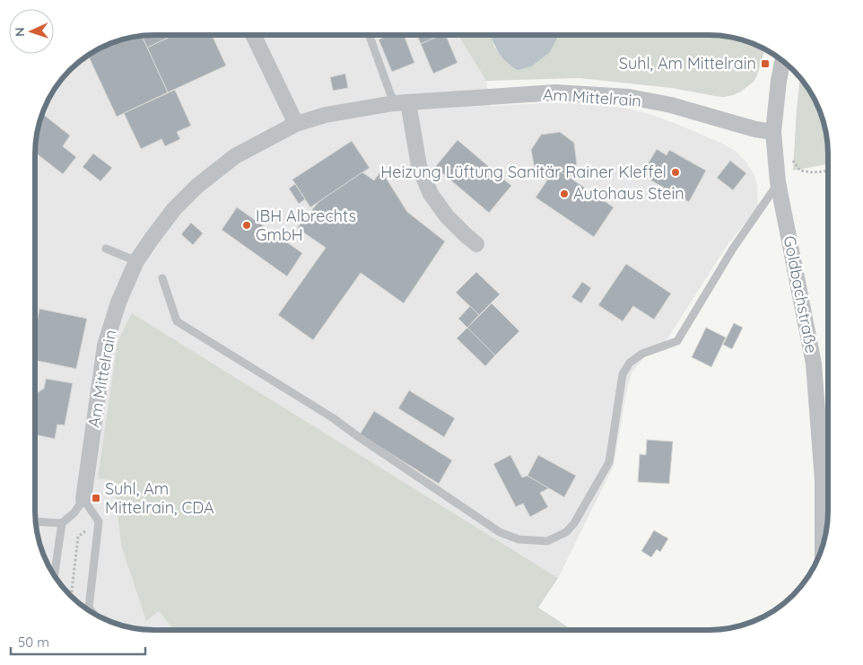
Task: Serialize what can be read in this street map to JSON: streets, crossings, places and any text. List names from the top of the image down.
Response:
{
  "streets": {
    "street": ["Am Mittelrain", "Goldbachstraße"]
  },
  "crossings": [
    ["Am Mittelrain", "Goldbachstraße"]
  ],
  "places": {
    "transit": ["Suhl, Am Mittelrain", "Suhl, Am Mittelrain, CDA"],
    "other": ["Heizung Lüftung Sanitär Rainer Kleffel", "Autohaus Stein", "IBH Albrechts GmbH"]
  },
  "scale_bar": "50 m",
  "north": "left"
}
